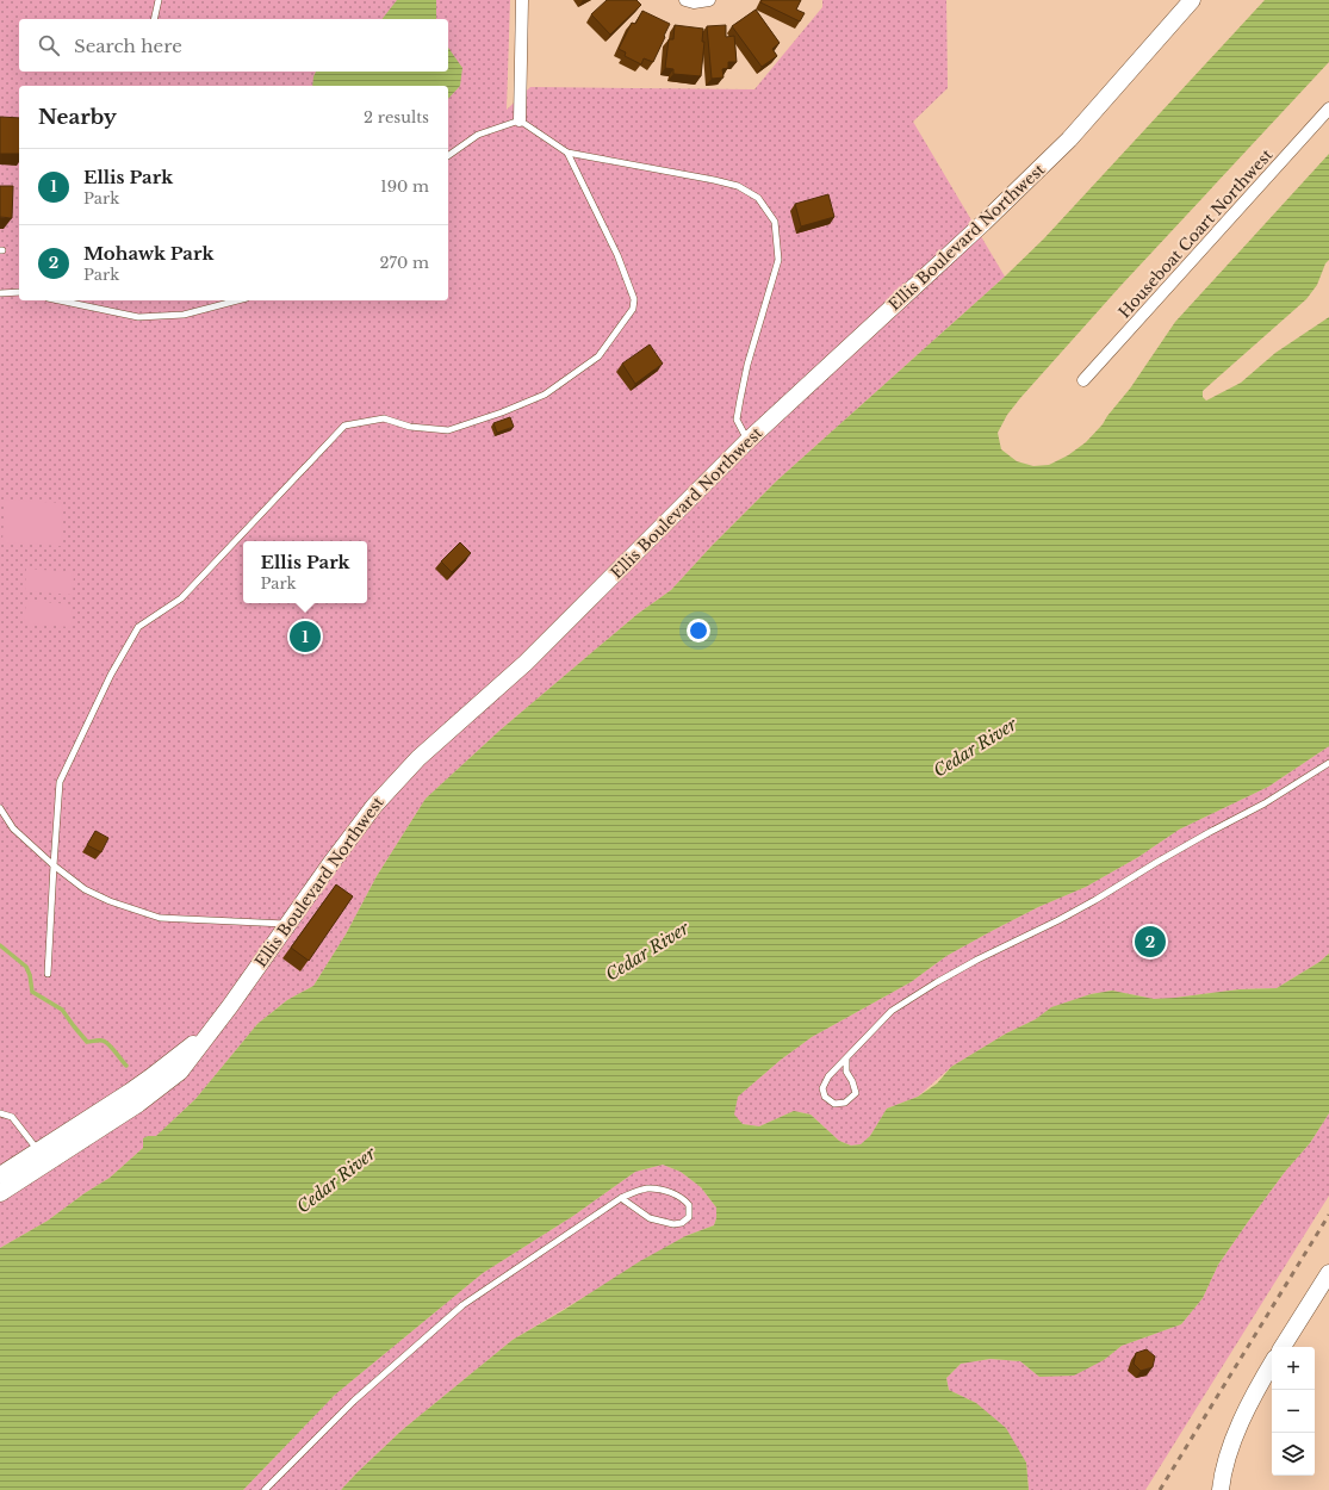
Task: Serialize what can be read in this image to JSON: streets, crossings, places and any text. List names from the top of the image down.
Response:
{
  "streets": {
    "street": ["Houseboat Coart Northwest", "Ellis Boulevard Northwest"]
  },
  "water": ["Cedar River"],
  "page": {
    "search": "Search here",
    "heading": ["Nearby", "2 results"],
    "list": [
      {
        "mark": "1",
        "name": "Ellis Park",
        "note": "Park",
        "value": "190 m"
      },
      {
        "mark": "2",
        "name": "Mohawk Park",
        "note": "Park",
        "value": "270 m"
      }
    ],
    "popup": ["Ellis Park", "Park"],
    "pins": ["1", "2"],
    "map_buttons": ["+", "−"]
  }
}
